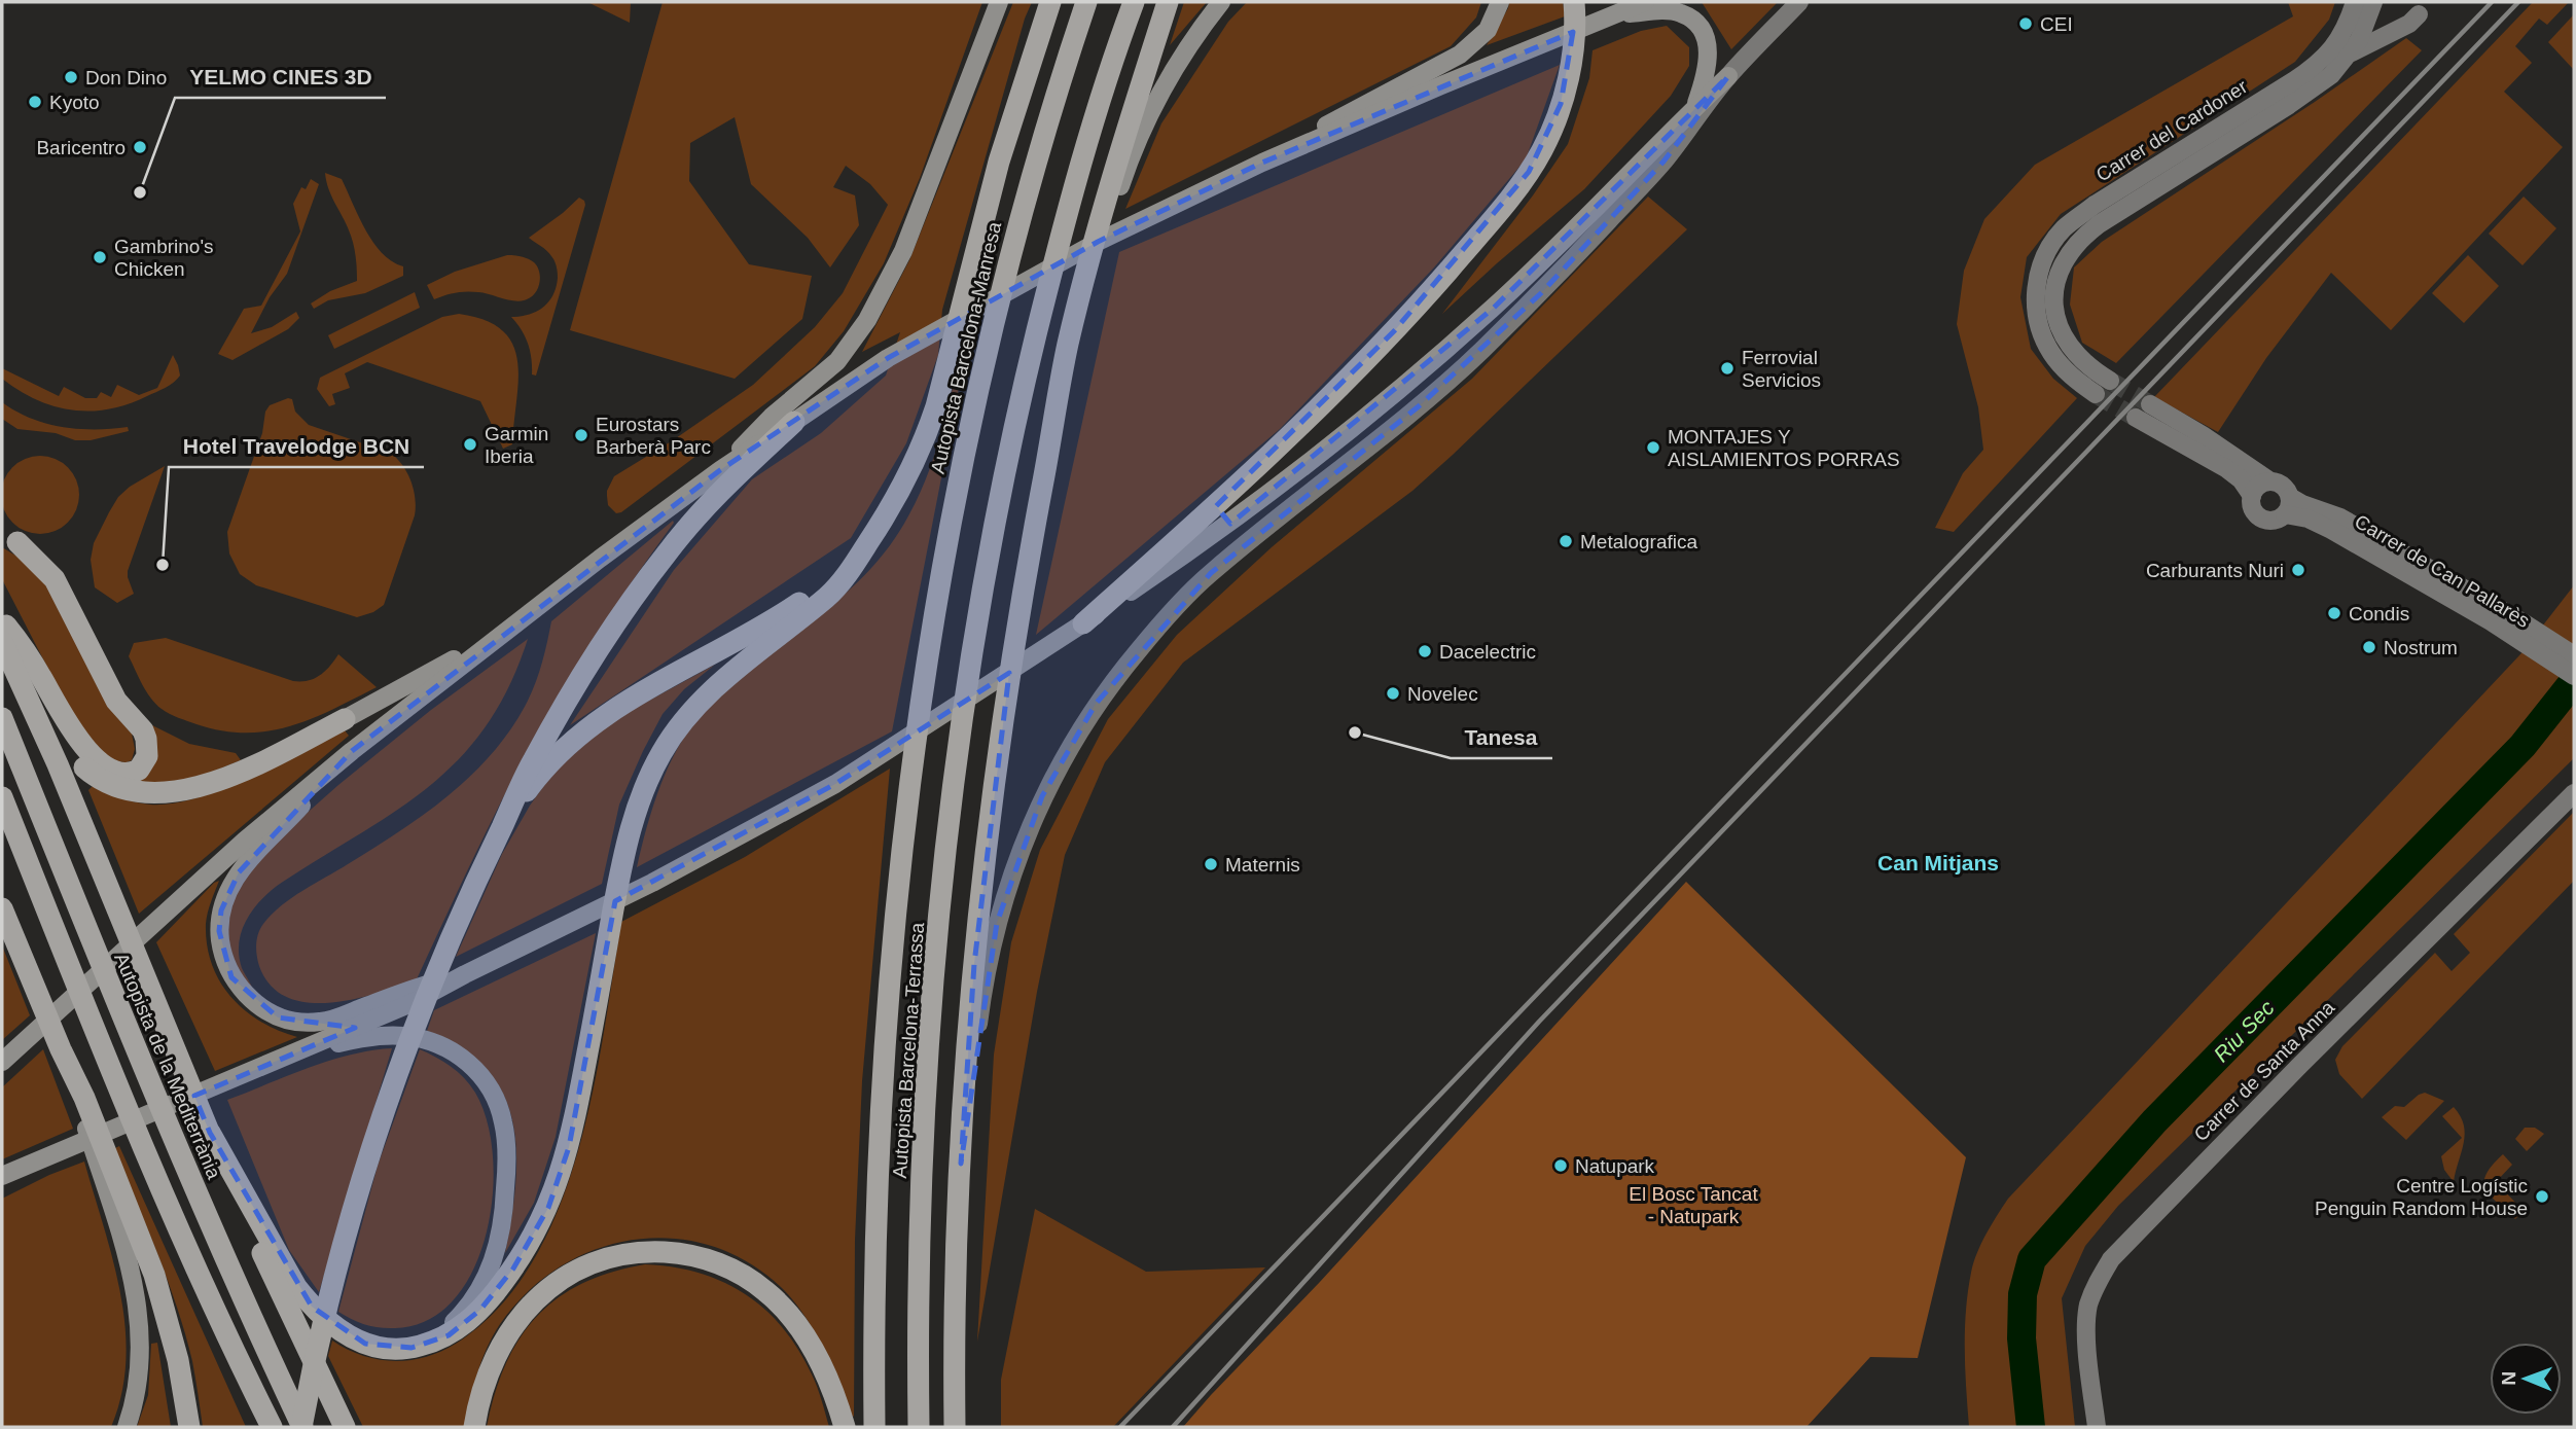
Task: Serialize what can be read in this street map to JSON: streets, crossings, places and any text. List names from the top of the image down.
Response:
{
  "streets": {
    "highway": ["Autopista Barcelona-Manresa", "Autopista Barcelona-Terrassa", "Autopista de la Mediterrània"],
    "street": ["Carrer del Cardoner", "Carrer de Can Pallarès", "Carrer de Santa Anna"]
  },
  "crossings": [
    ["Autopista Barcelona-Manresa", "Autopista Barcelona-Terrassa"]
  ],
  "districts": ["Can Mitjans"],
  "water": ["Riu Sec"],
  "parks": ["El Bosc Tancat - Natupark"],
  "places": [
    "CEI",
    "Don Dino",
    "Kyoto",
    "Baricentro",
    "YELMO CINES 3D",
    "Gambrino's Chicken",
    "Ferrovial Servicios",
    "Eurostars Barberà Parc",
    "Garmin Iberia",
    "MONTAJES Y AISLAMIENTOS PORRAS",
    "Metalografica",
    "Hotel Travelodge BCN",
    "Carburants Nuri",
    "Condis",
    "Nostrum",
    "Dacelectric",
    "Novelec",
    "Tanesa",
    "Maternis",
    "Natupark",
    "Centre Logístic Penguin Random House"
  ],
  "north": "left"
}
